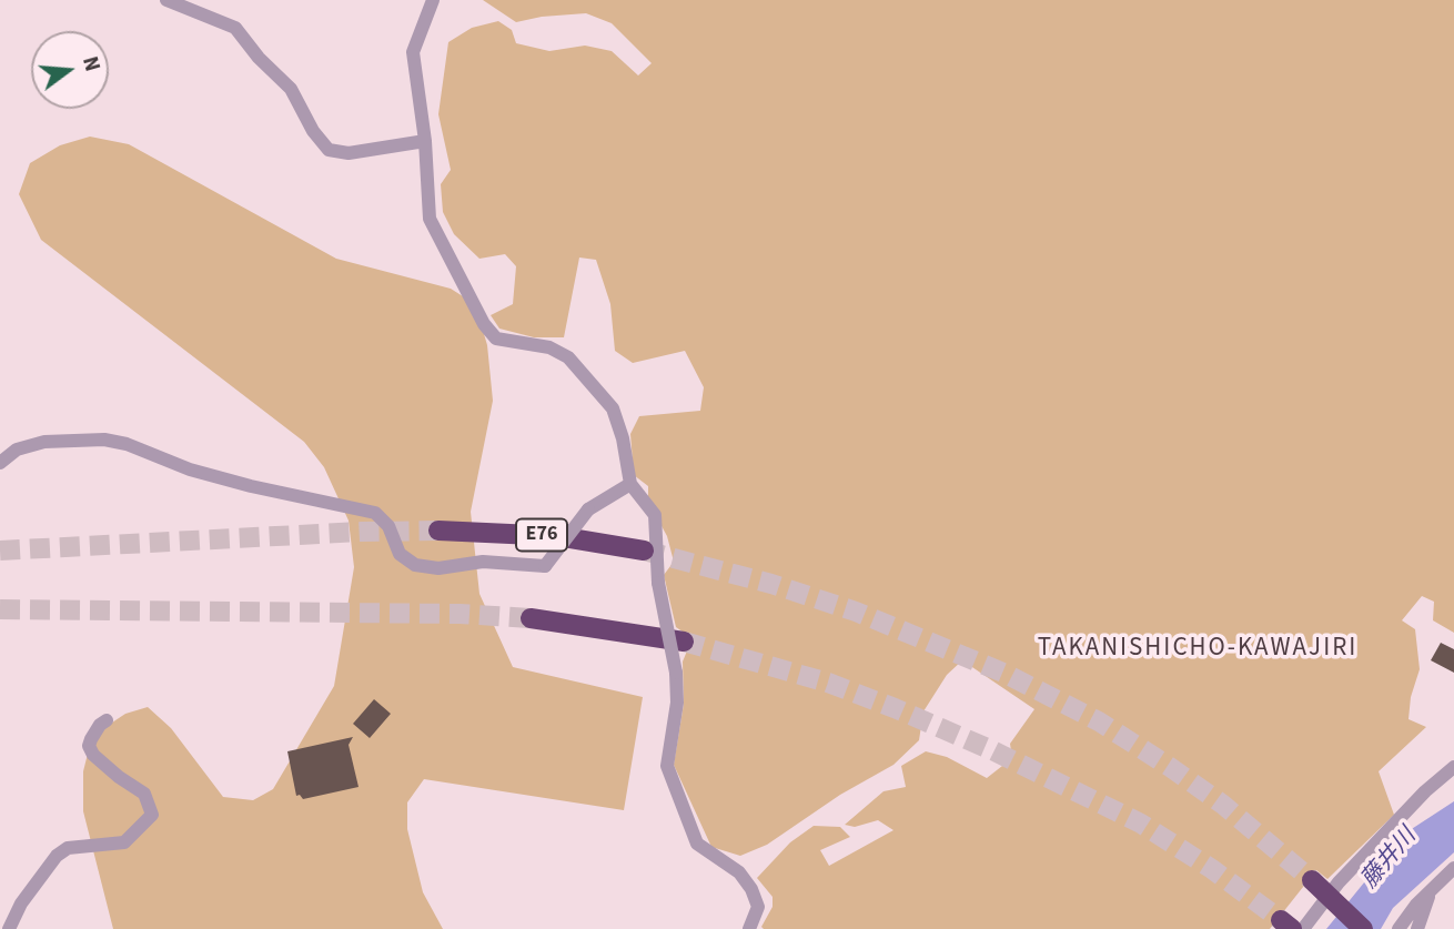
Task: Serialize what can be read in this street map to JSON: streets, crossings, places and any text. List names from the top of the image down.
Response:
{
  "streets": {
    "highway": ["E76"]
  },
  "districts": ["TAKANISHICHO-KAWAJIRI"],
  "water": ["藤井川"],
  "north": "right"
}
